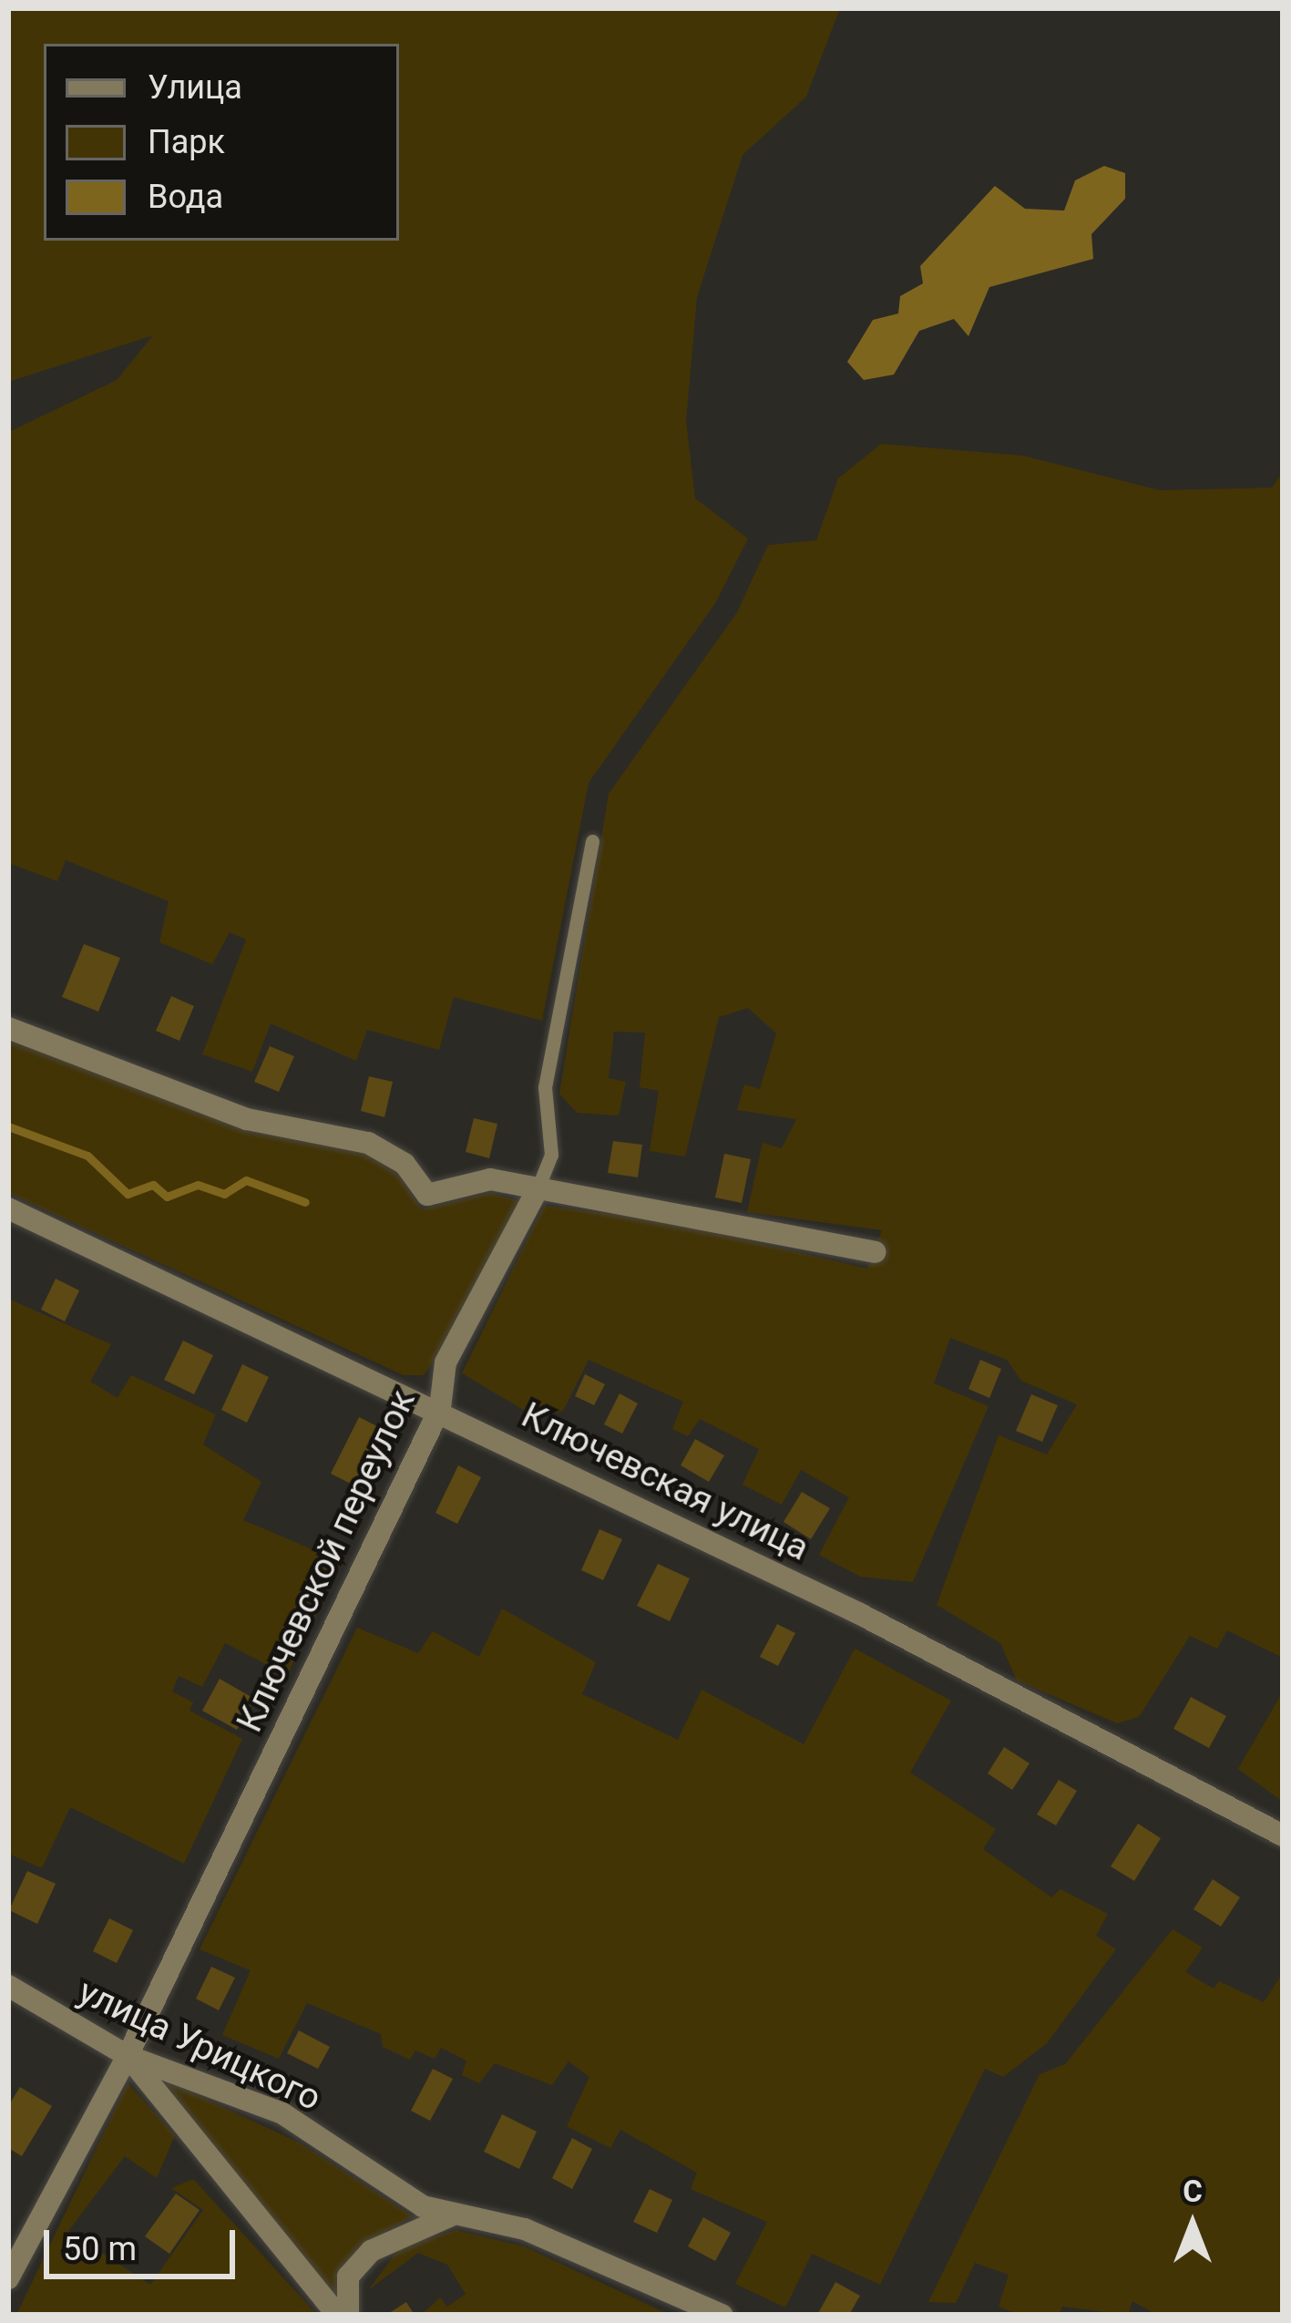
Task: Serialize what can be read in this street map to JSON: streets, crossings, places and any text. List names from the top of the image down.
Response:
{
  "streets": {
    "street": ["Ключевская улица", "Ключевской переулок", "улица Урицкого"]
  },
  "crossings": [
    ["Ключевская улица", "Ключевской переулок"],
    ["Ключевской переулок", "улица Урицкого"]
  ],
  "legend": ["Улица", "Парк", "Вода"],
  "scale_bar": "50 m",
  "north": "top"
}
